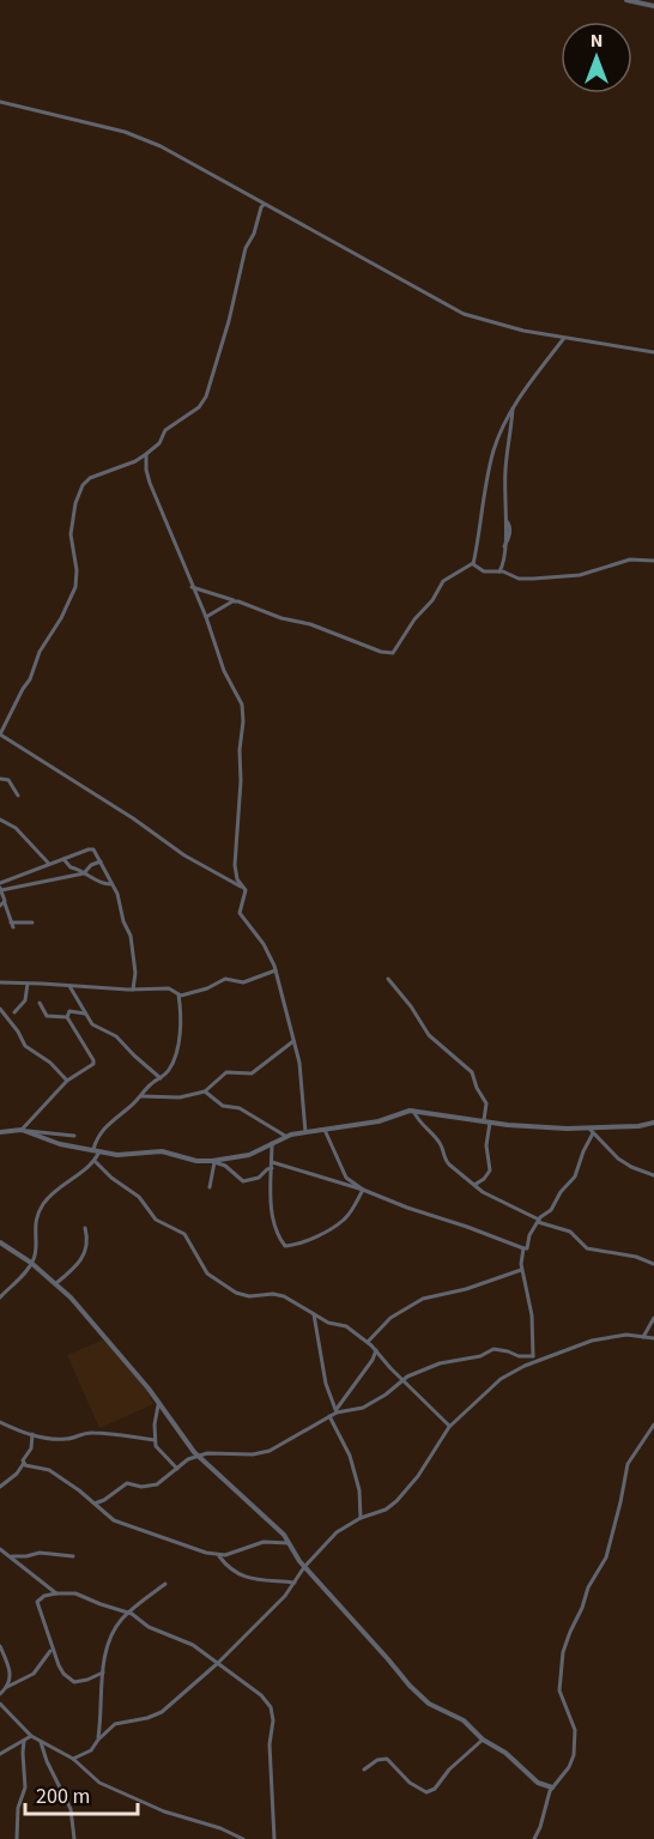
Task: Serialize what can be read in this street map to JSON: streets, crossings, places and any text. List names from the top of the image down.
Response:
{
  "scale_bar": "200 m",
  "north": "top"
}
